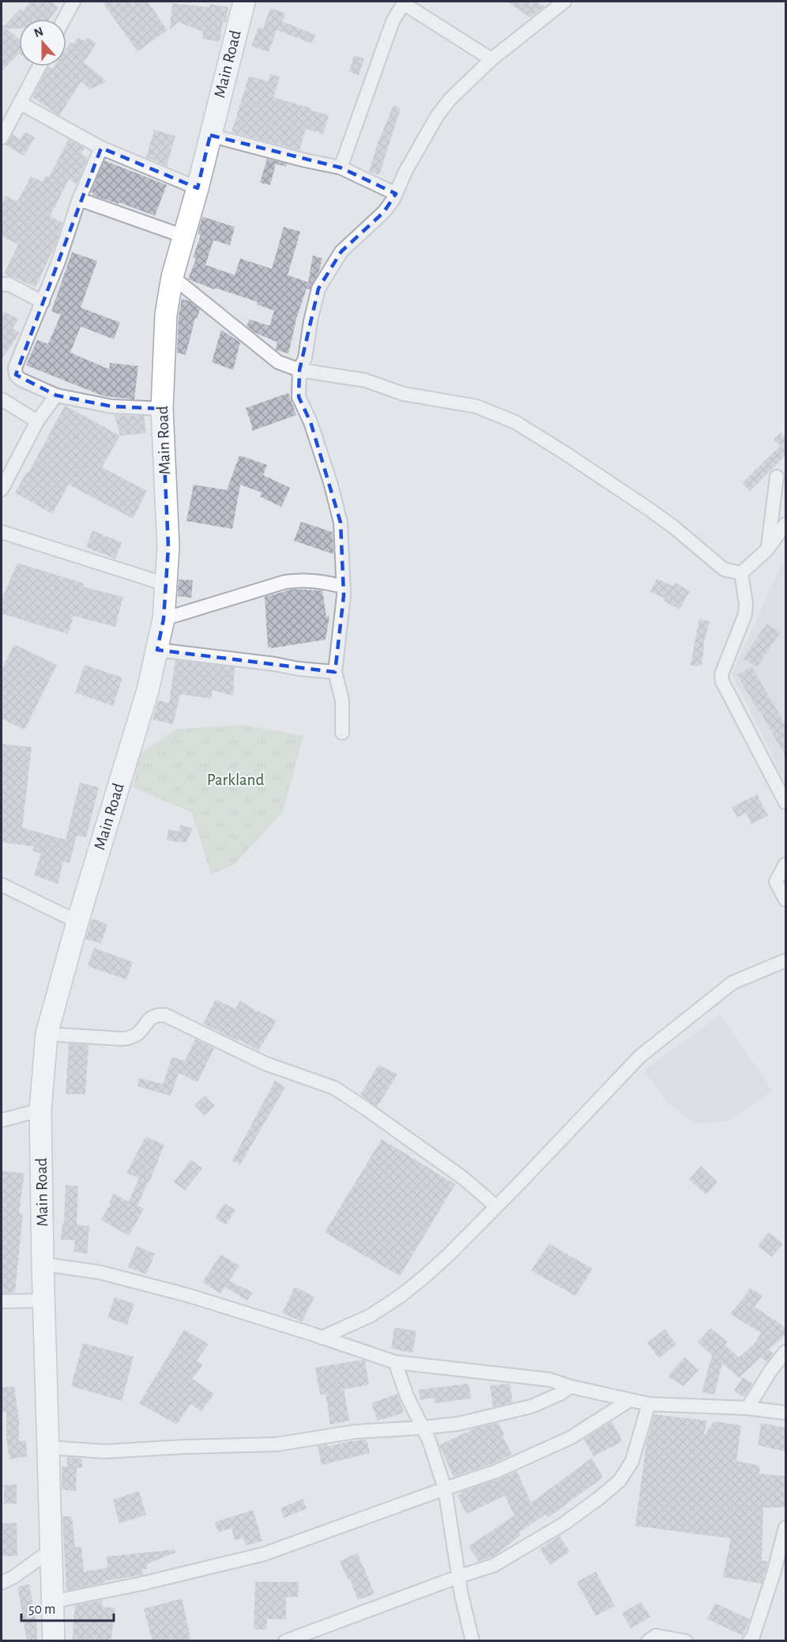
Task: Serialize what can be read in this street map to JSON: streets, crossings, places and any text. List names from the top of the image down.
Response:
{
  "streets": {
    "main road": ["Main Road"]
  },
  "parks": ["Parkland"],
  "scale_bar": "50 m",
  "north": "top"
}
